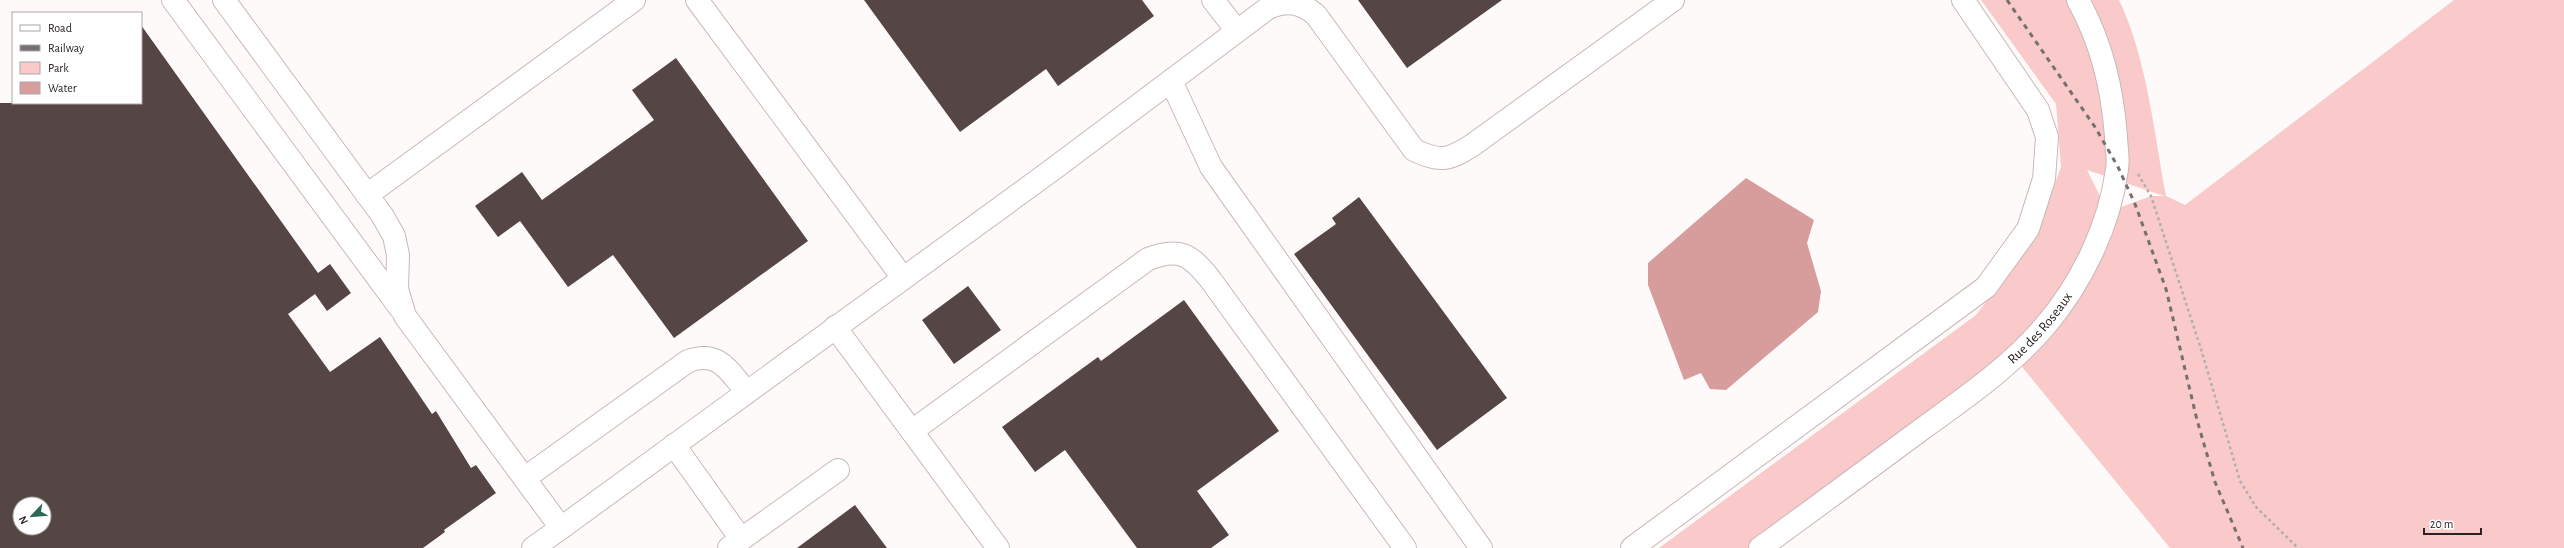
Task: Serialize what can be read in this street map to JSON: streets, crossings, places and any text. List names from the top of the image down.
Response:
{
  "streets": {
    "street": ["Rue des Roseaux"]
  },
  "legend": [
    "Road",
    "Railway",
    "Park",
    "Water"
  ],
  "scale_bar": "20 m",
  "north": "bottom left"
}
